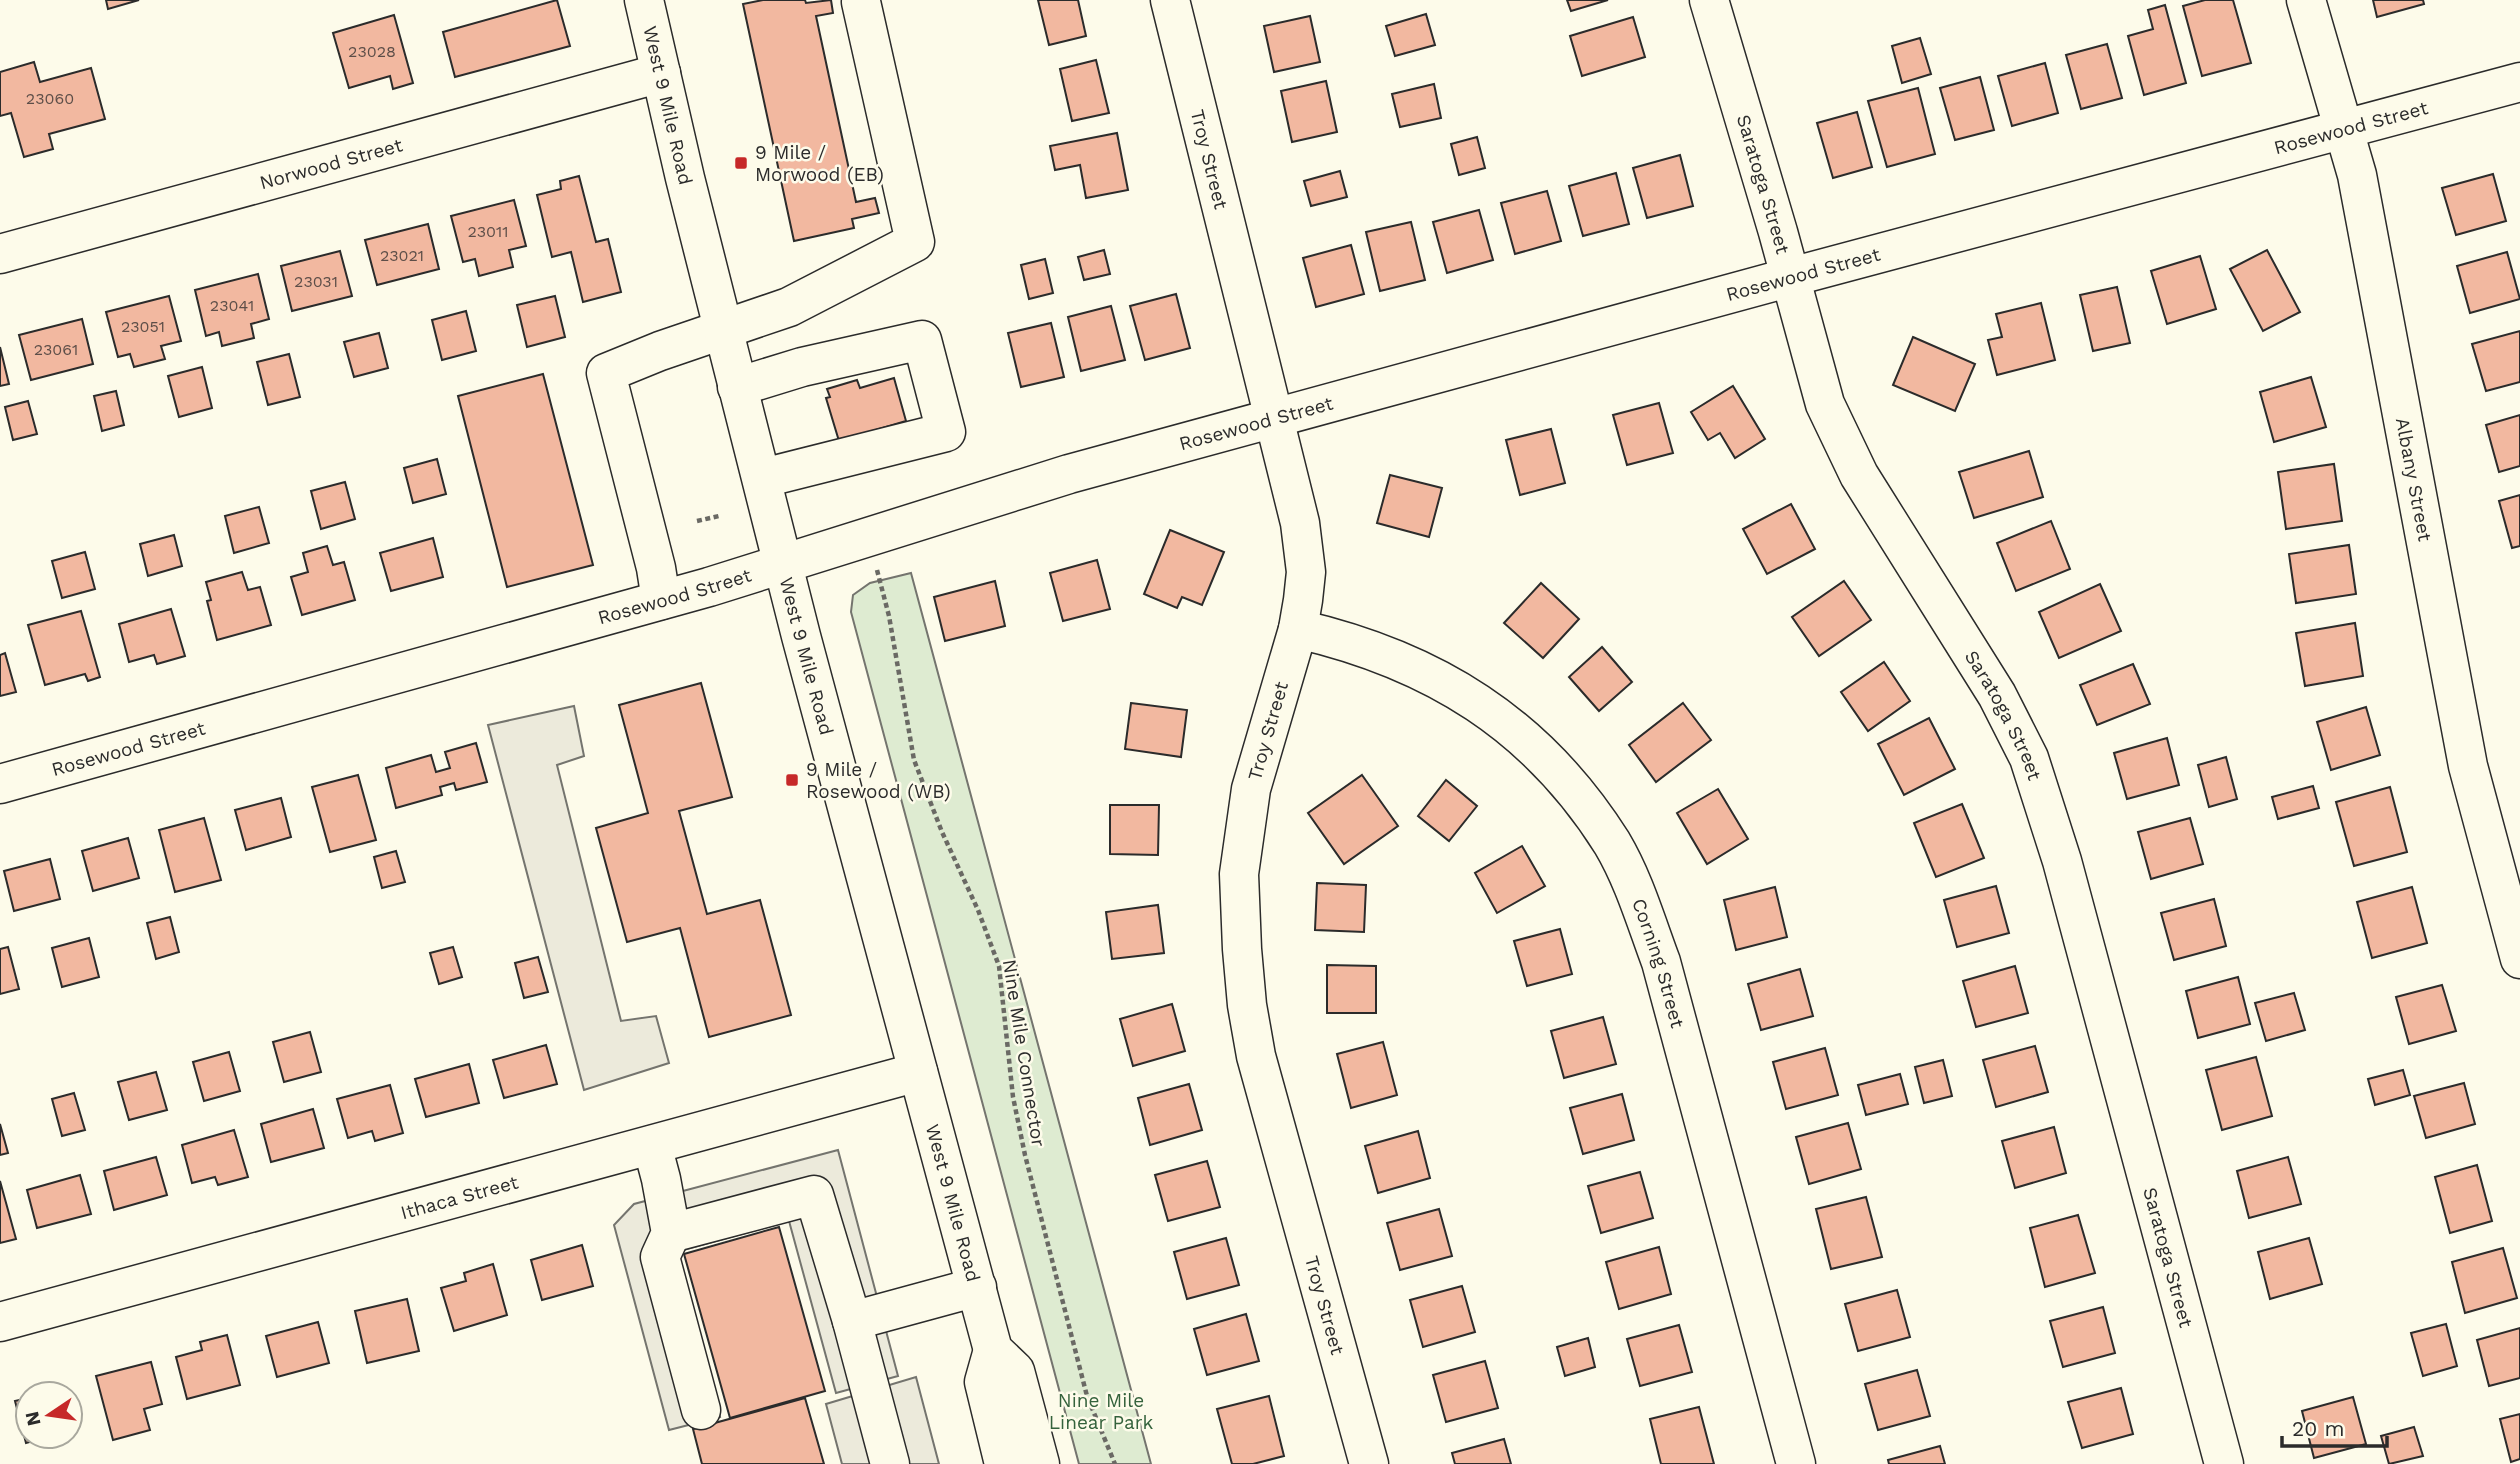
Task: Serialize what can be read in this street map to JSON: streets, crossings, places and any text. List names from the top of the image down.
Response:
{
  "streets": {
    "street": [
      "West 9 Mile Road",
      "Rosewood Street",
      "Troy Street",
      "Norwood Street",
      "Saratoga Street",
      "Albany Street",
      "Corning Street",
      "Ithaca Street"
    ],
    "path": ["Nine Mile Connector"]
  },
  "crossings": [
    ["West 9 Mile Road", "Rosewood Street"],
    ["West 9 Mile Road", "Norwood Street"],
    ["West 9 Mile Road", "Ithaca Street"],
    ["Rosewood Street", "Troy Street"],
    ["Rosewood Street", "Saratoga Street"],
    ["Rosewood Street", "Albany Street"],
    ["Troy Street", "Corning Street"]
  ],
  "parks": ["Nine Mile Linear Park"],
  "places": {
    "transit": ["9 Mile / Morwood (EB)", "9 Mile / Rosewood (WB)"]
  },
  "house_numbers": [
    "23028",
    "23060",
    "23011",
    "23021",
    "23031",
    "23041",
    "23051",
    "23061"
  ],
  "scale_bar": "20 m",
  "north": "left"
}
